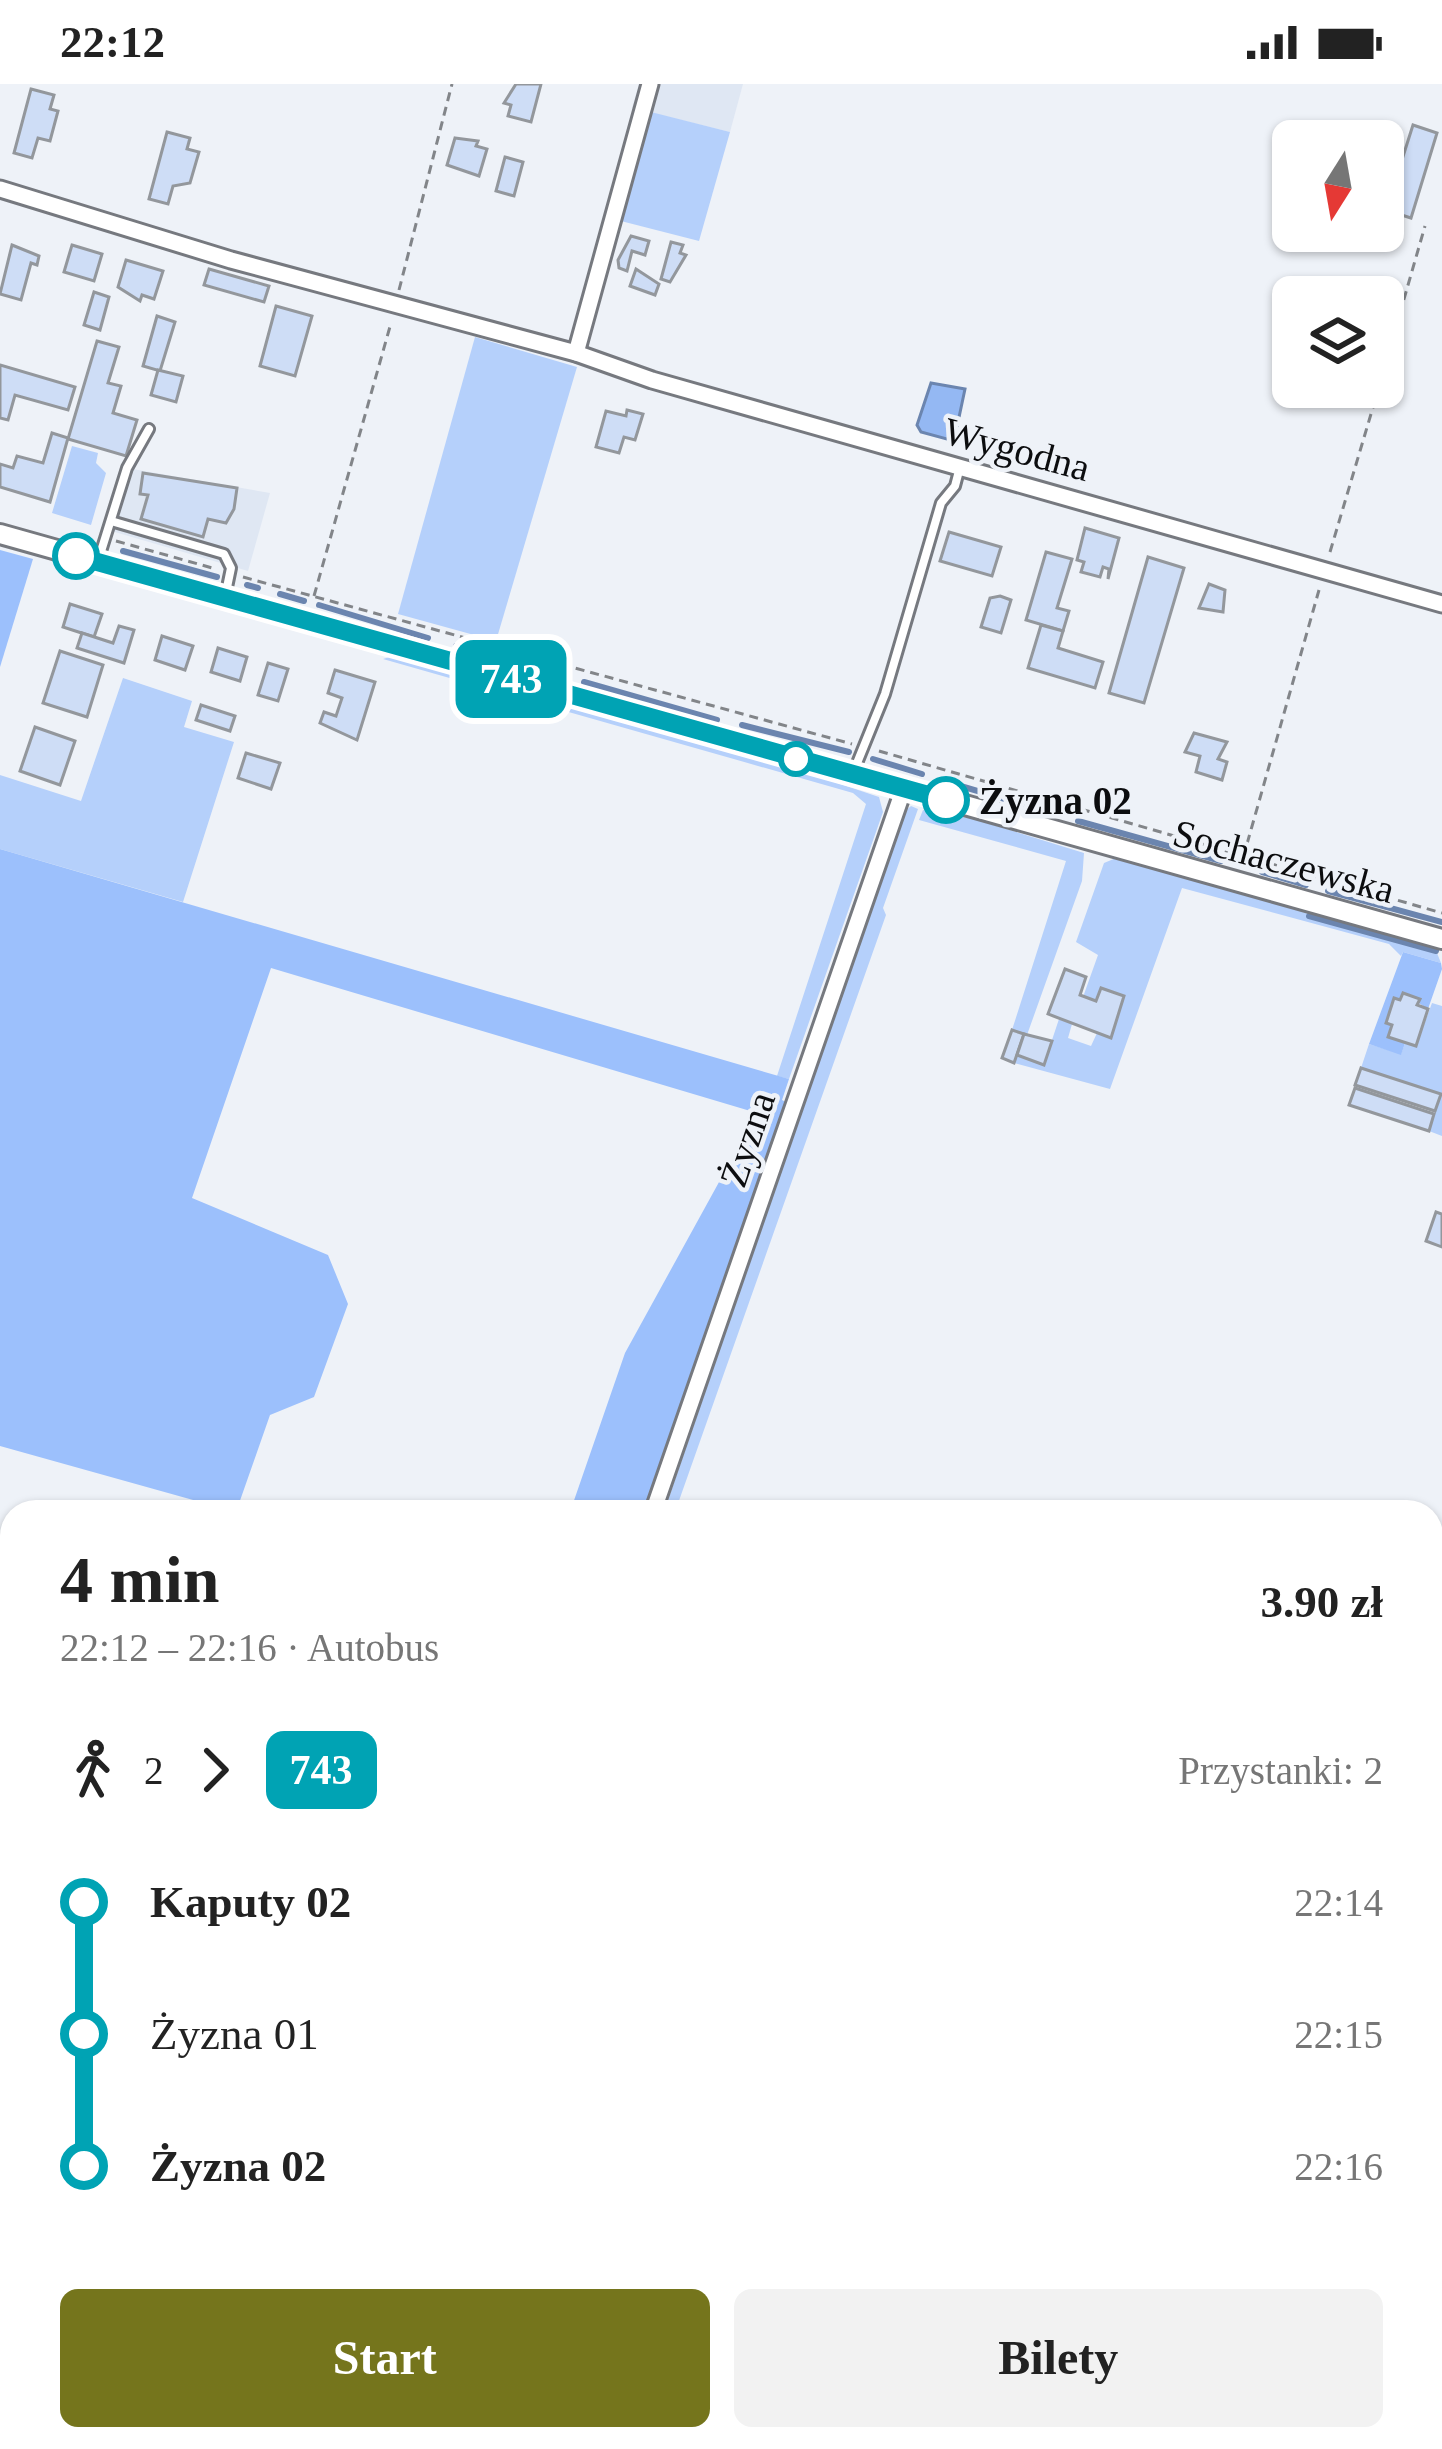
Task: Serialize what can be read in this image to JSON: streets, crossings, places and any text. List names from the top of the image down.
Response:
{
  "streets": {
    "street": ["Wygodna", "Sochaczewska", "Żyzna"]
  },
  "crossings": [
    ["Sochaczewska", "Żyzna"]
  ],
  "places": ["Żyzna 02"],
  "lines": ["bus line 743"],
  "north": "bottom",
  "page": {
    "status": "22:12",
    "on_map": "743",
    "heading": ["4 min", "22:12 – 22:16 · Autobus", "3.90 zł"],
    "legs": ["2", "743", "Przystanki: 2"],
    "list": [
      {
        "name": "Kaputy 02",
        "value": "22:14"
      },
      {
        "name": "Żyzna 01",
        "value": "22:15"
      },
      {
        "name": "Żyzna 02",
        "value": "22:16"
      }
    ],
    "buttons": ["Start", "Bilety"]
  }
}
